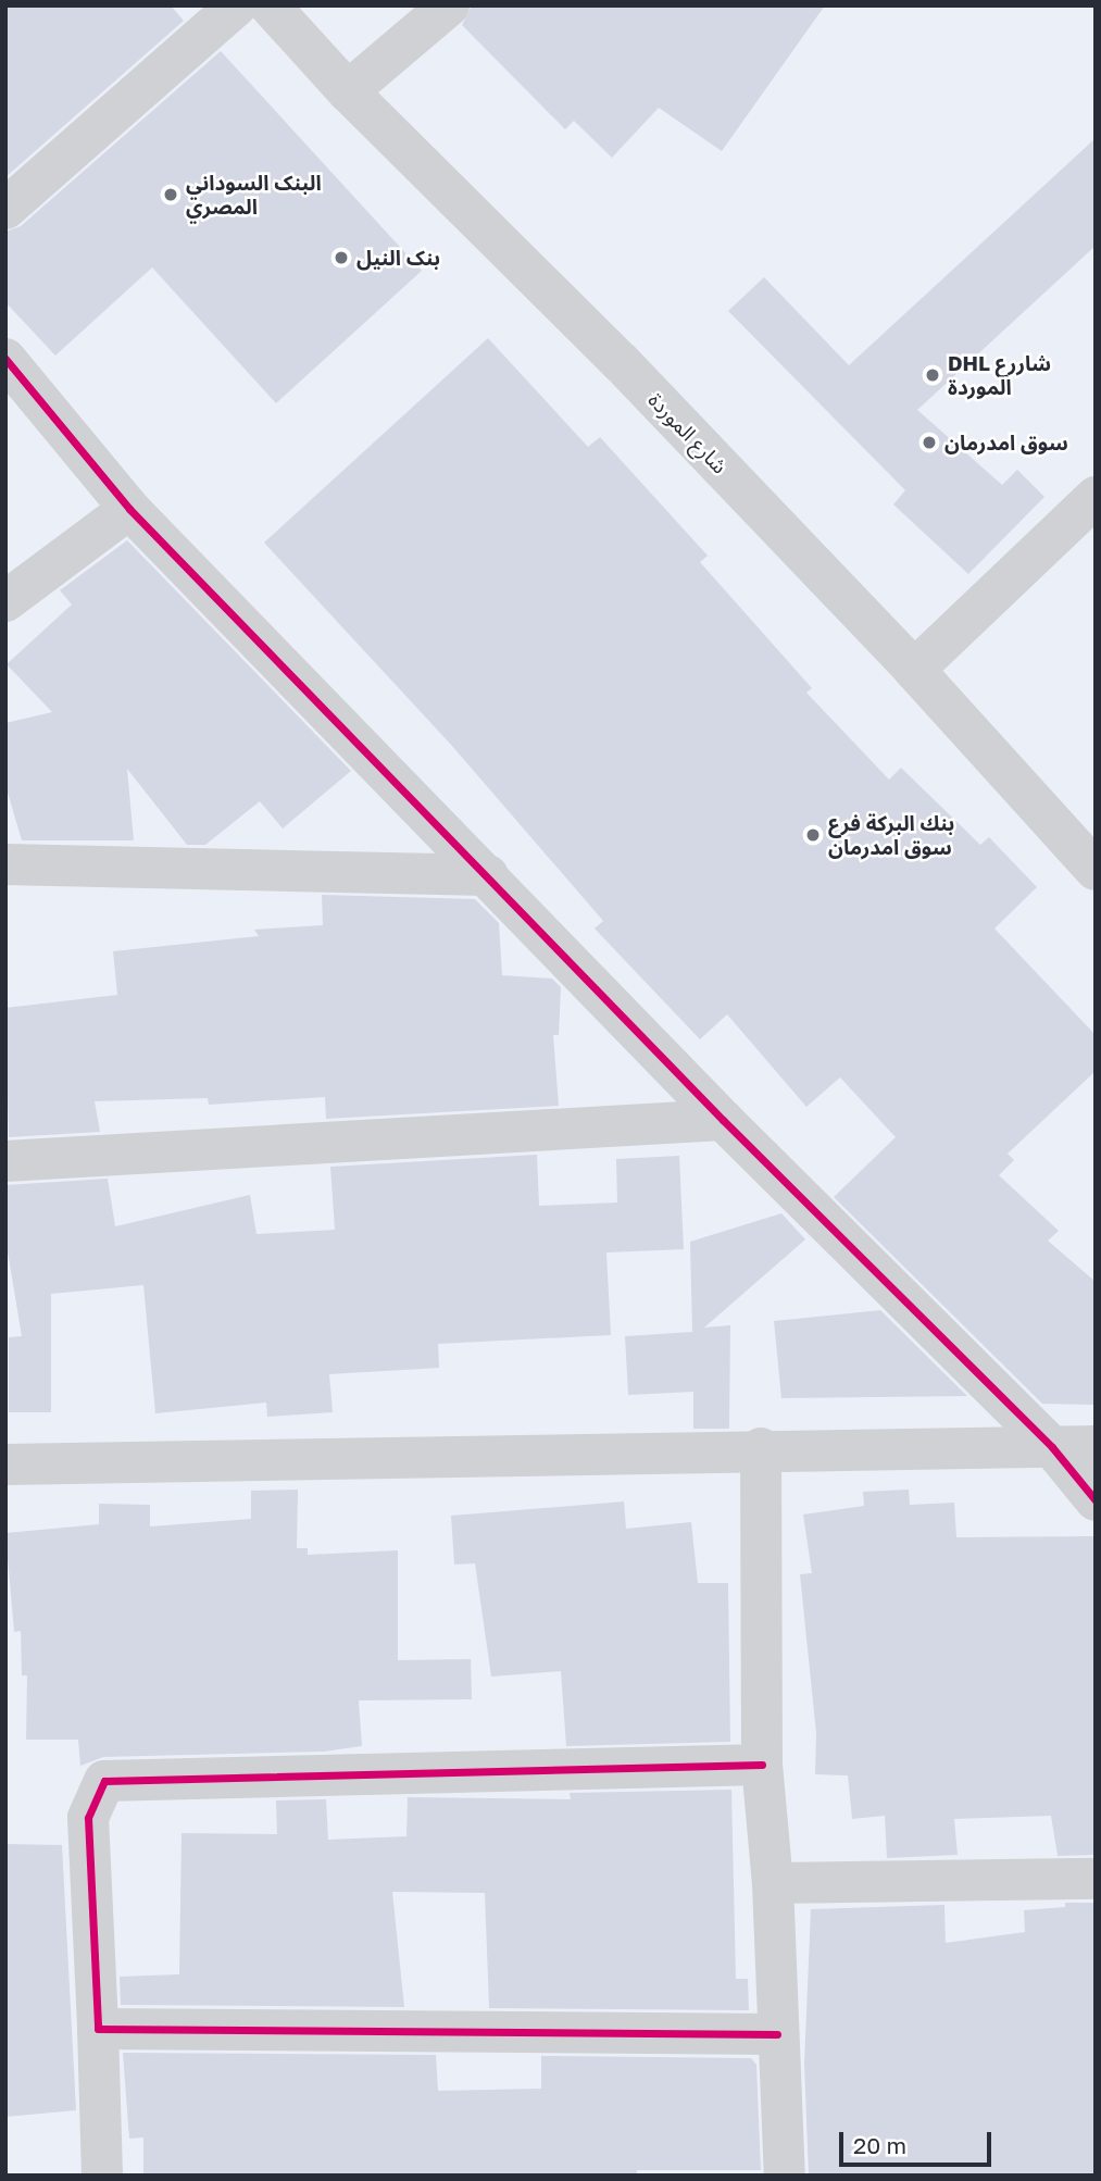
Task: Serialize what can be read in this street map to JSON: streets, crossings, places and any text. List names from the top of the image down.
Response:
{
  "streets": {
    "street": ["شارع الموردة"]
  },
  "places": [
    "البنک السوداني المصري",
    "بنک النيل",
    "DHL شاررع الموردة",
    "سوق امدرمان",
    "بنك البركة فرع سوق امدرمان"
  ],
  "scale_bar": "20 m"
}
